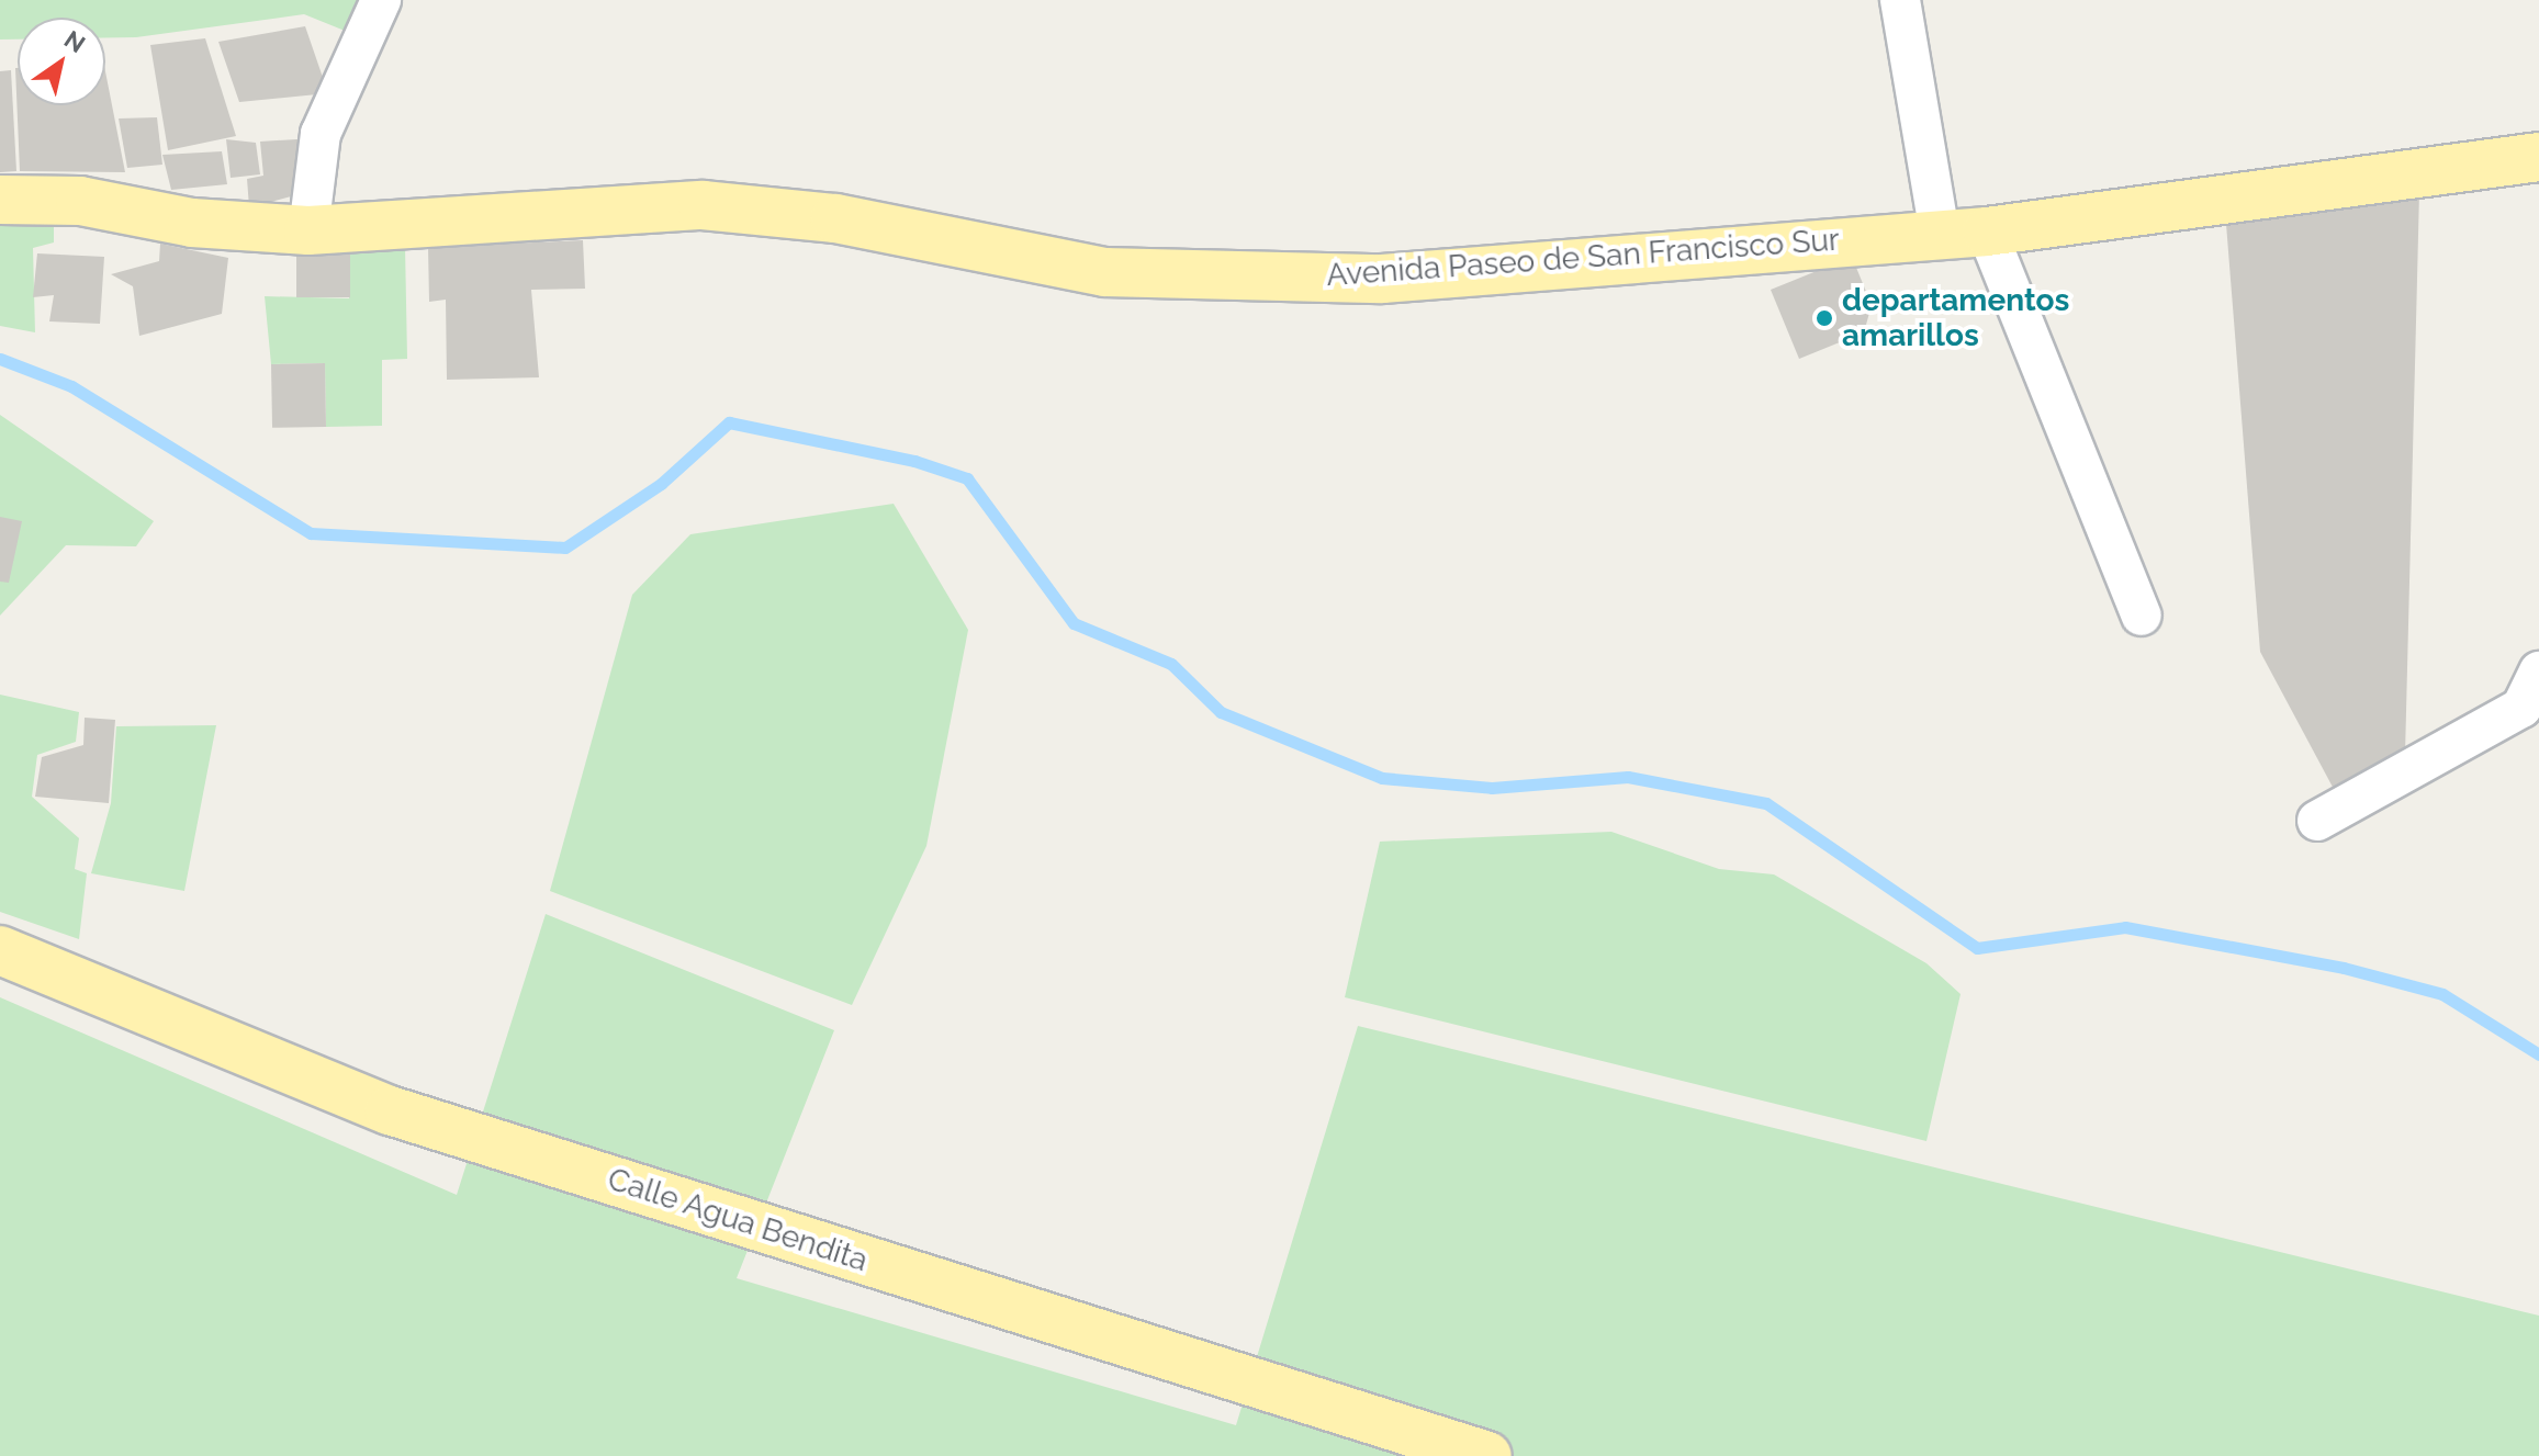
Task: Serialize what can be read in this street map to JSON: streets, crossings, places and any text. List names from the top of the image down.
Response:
{
  "streets": {
    "main road": ["Avenida Paseo de San Francisco Sur", "Calle Agua Bendita"]
  },
  "places": ["departamentos amarillos"],
  "north": "top right"
}
